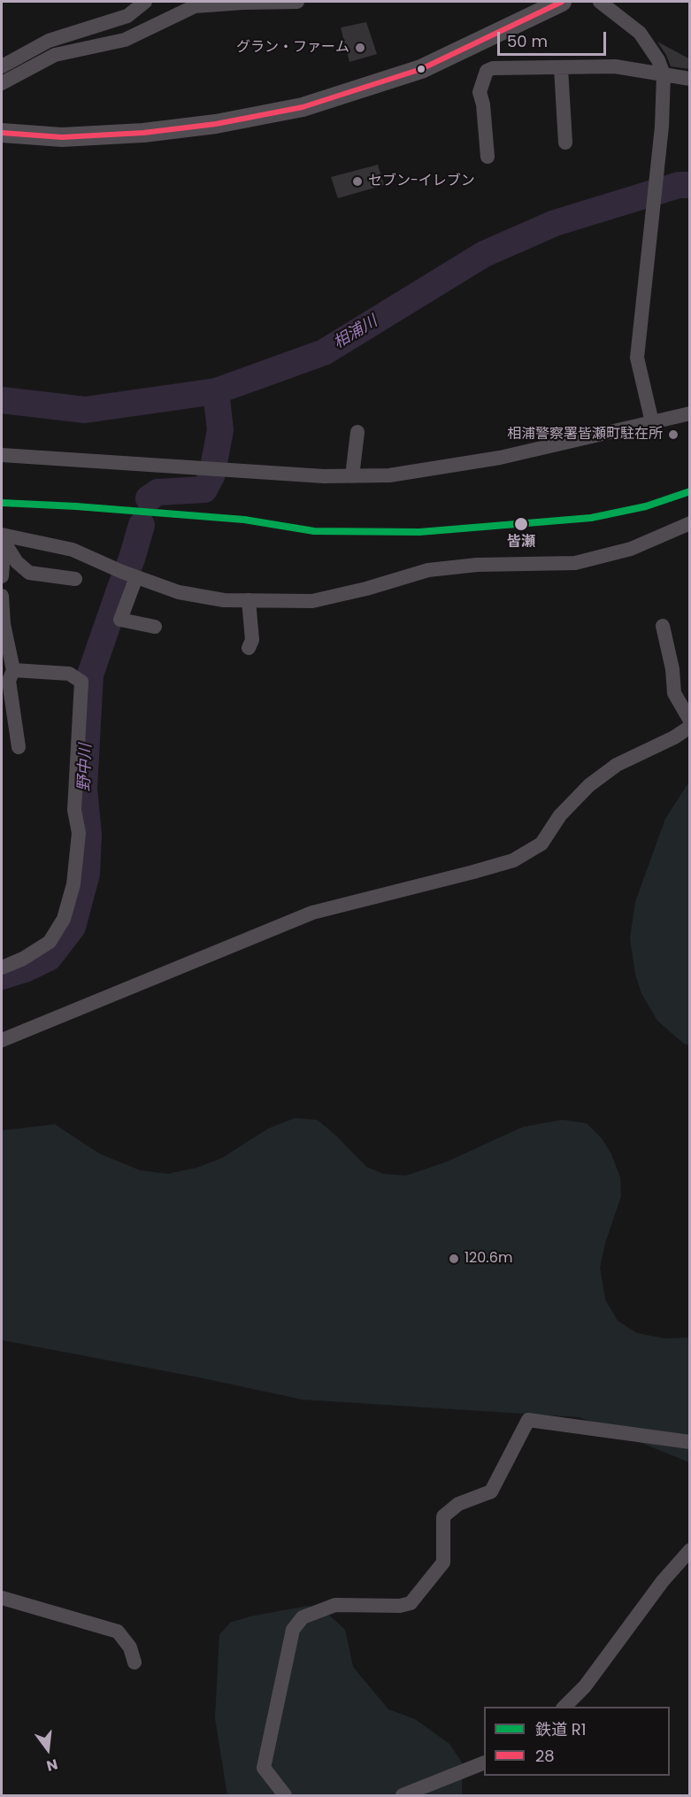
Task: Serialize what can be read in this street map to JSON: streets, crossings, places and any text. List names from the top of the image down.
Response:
{
  "water": ["相浦川", "野中川"],
  "places": [
    "グラン・ファーム",
    "セブン-イレブン",
    "相浦警察署皆瀬町駐在所",
    "皆瀬",
    "120.6m"
  ],
  "lines": ["transit line 28", "rail line R1"],
  "legend": ["鉄道 R1", "28"],
  "scale_bar": "50 m",
  "north": "bottom"
}
